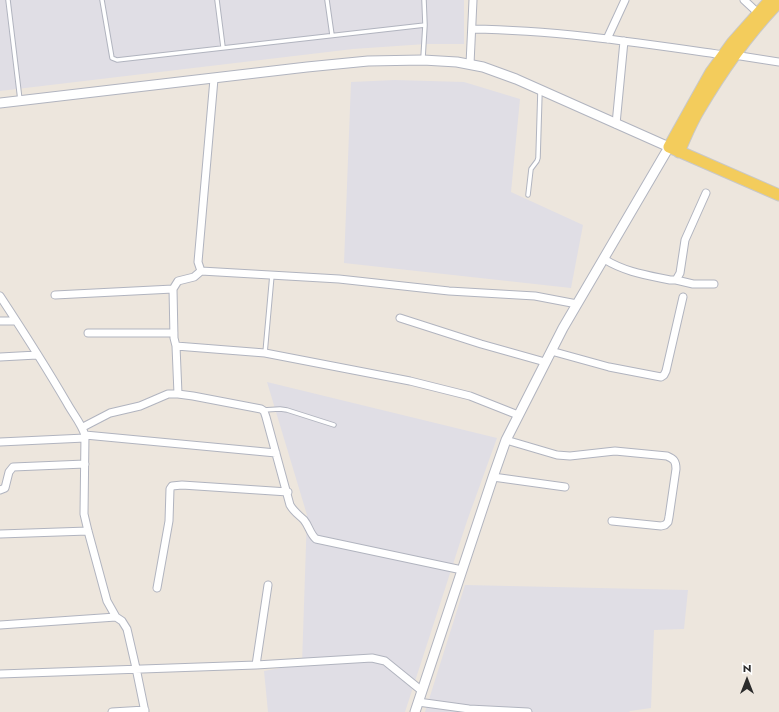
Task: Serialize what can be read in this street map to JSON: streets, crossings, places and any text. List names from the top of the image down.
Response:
{
  "north": "top"
}
